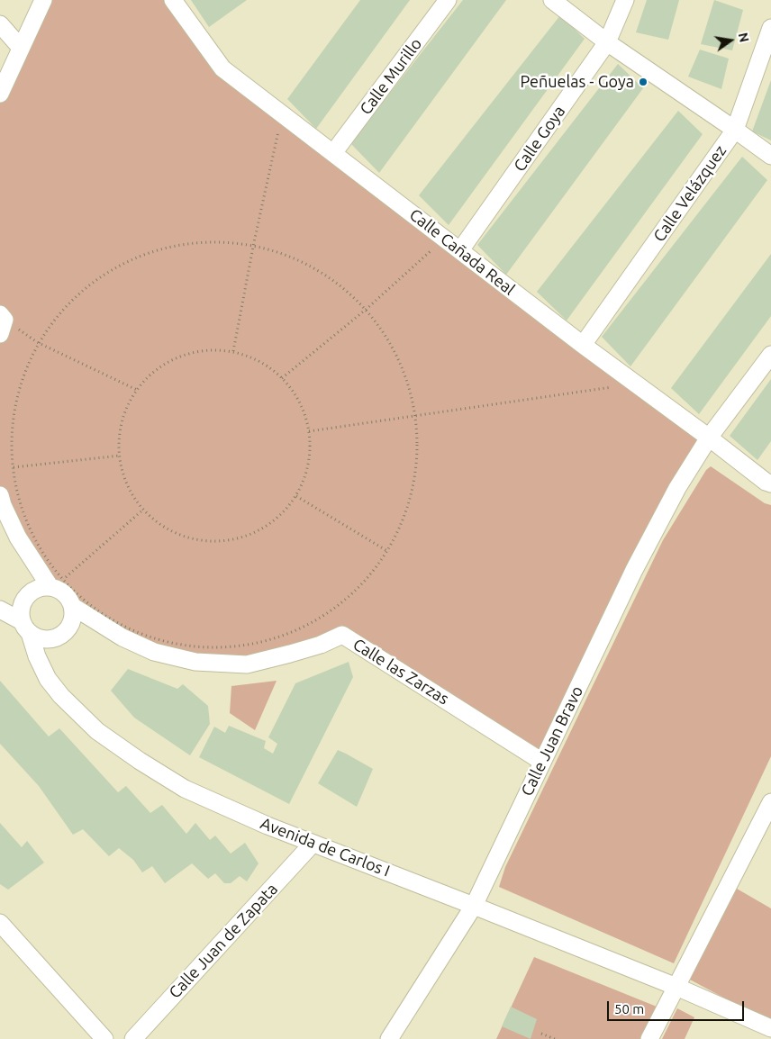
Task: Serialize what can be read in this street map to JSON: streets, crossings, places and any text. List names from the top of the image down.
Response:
{
  "streets": {
    "street": [
      "Calle Murillo",
      "Calle Goya",
      "Calle Velázquez",
      "Calle Cañada Real",
      "Calle las Zarzas",
      "Calle Juan Bravo",
      "Avenida de Carlos I",
      "Calle Juan de Zapata"
    ]
  },
  "crossings": [
    ["Calle Murillo", "Calle Cañada Real"],
    ["Calle Goya", "Calle Cañada Real"],
    ["Calle Velázquez", "Calle Cañada Real"],
    ["Calle Cañada Real", "Calle Juan Bravo"],
    ["Calle las Zarzas", "Calle Juan Bravo"],
    ["Calle las Zarzas", "Avenida de Carlos I"],
    ["Calle Juan Bravo", "Avenida de Carlos I"],
    ["Avenida de Carlos I", "Calle Juan de Zapata"]
  ],
  "places": ["Peñuelas - Goya"],
  "scale_bar": "50 m",
  "north": "right"
}
